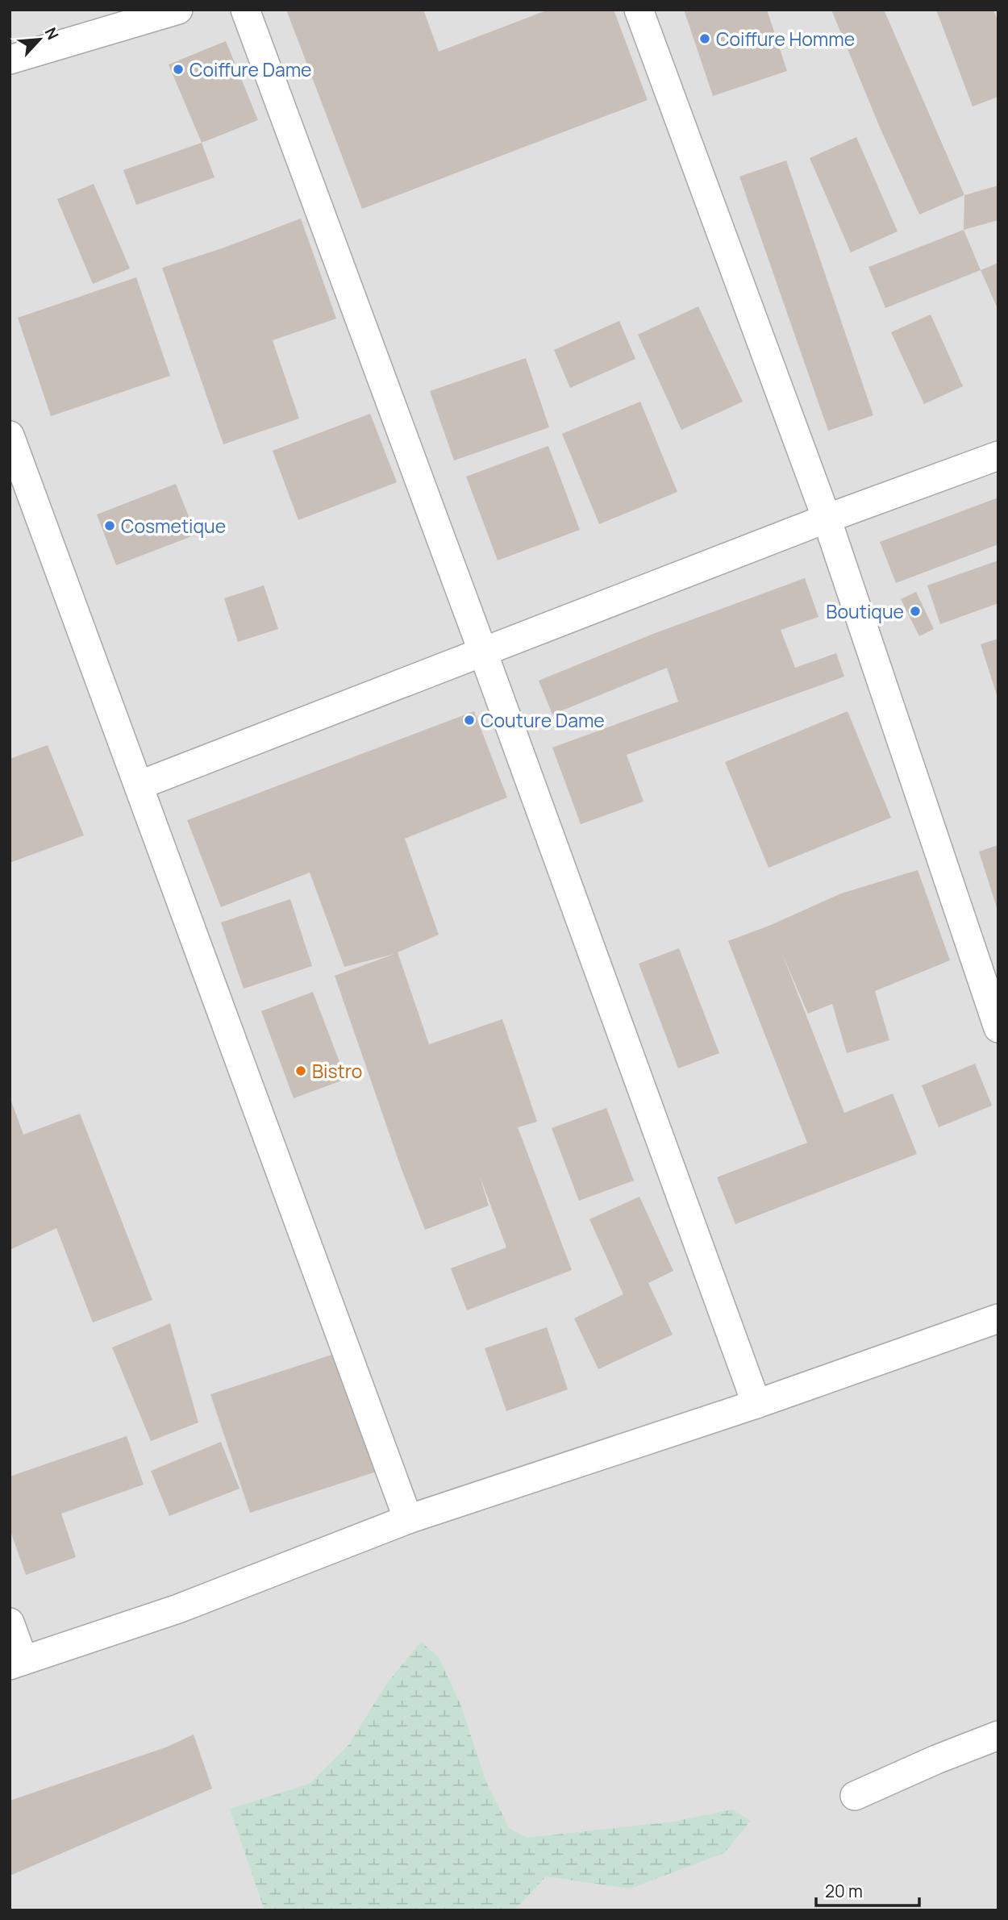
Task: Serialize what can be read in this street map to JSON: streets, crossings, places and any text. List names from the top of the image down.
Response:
{
  "places": [
    "Coiffure Homme",
    "Coiffure Dame",
    "Cosmetique",
    "Boutique",
    "Couture Dame",
    "Bistro"
  ],
  "scale_bar": "20 m",
  "north": "top right"
}
